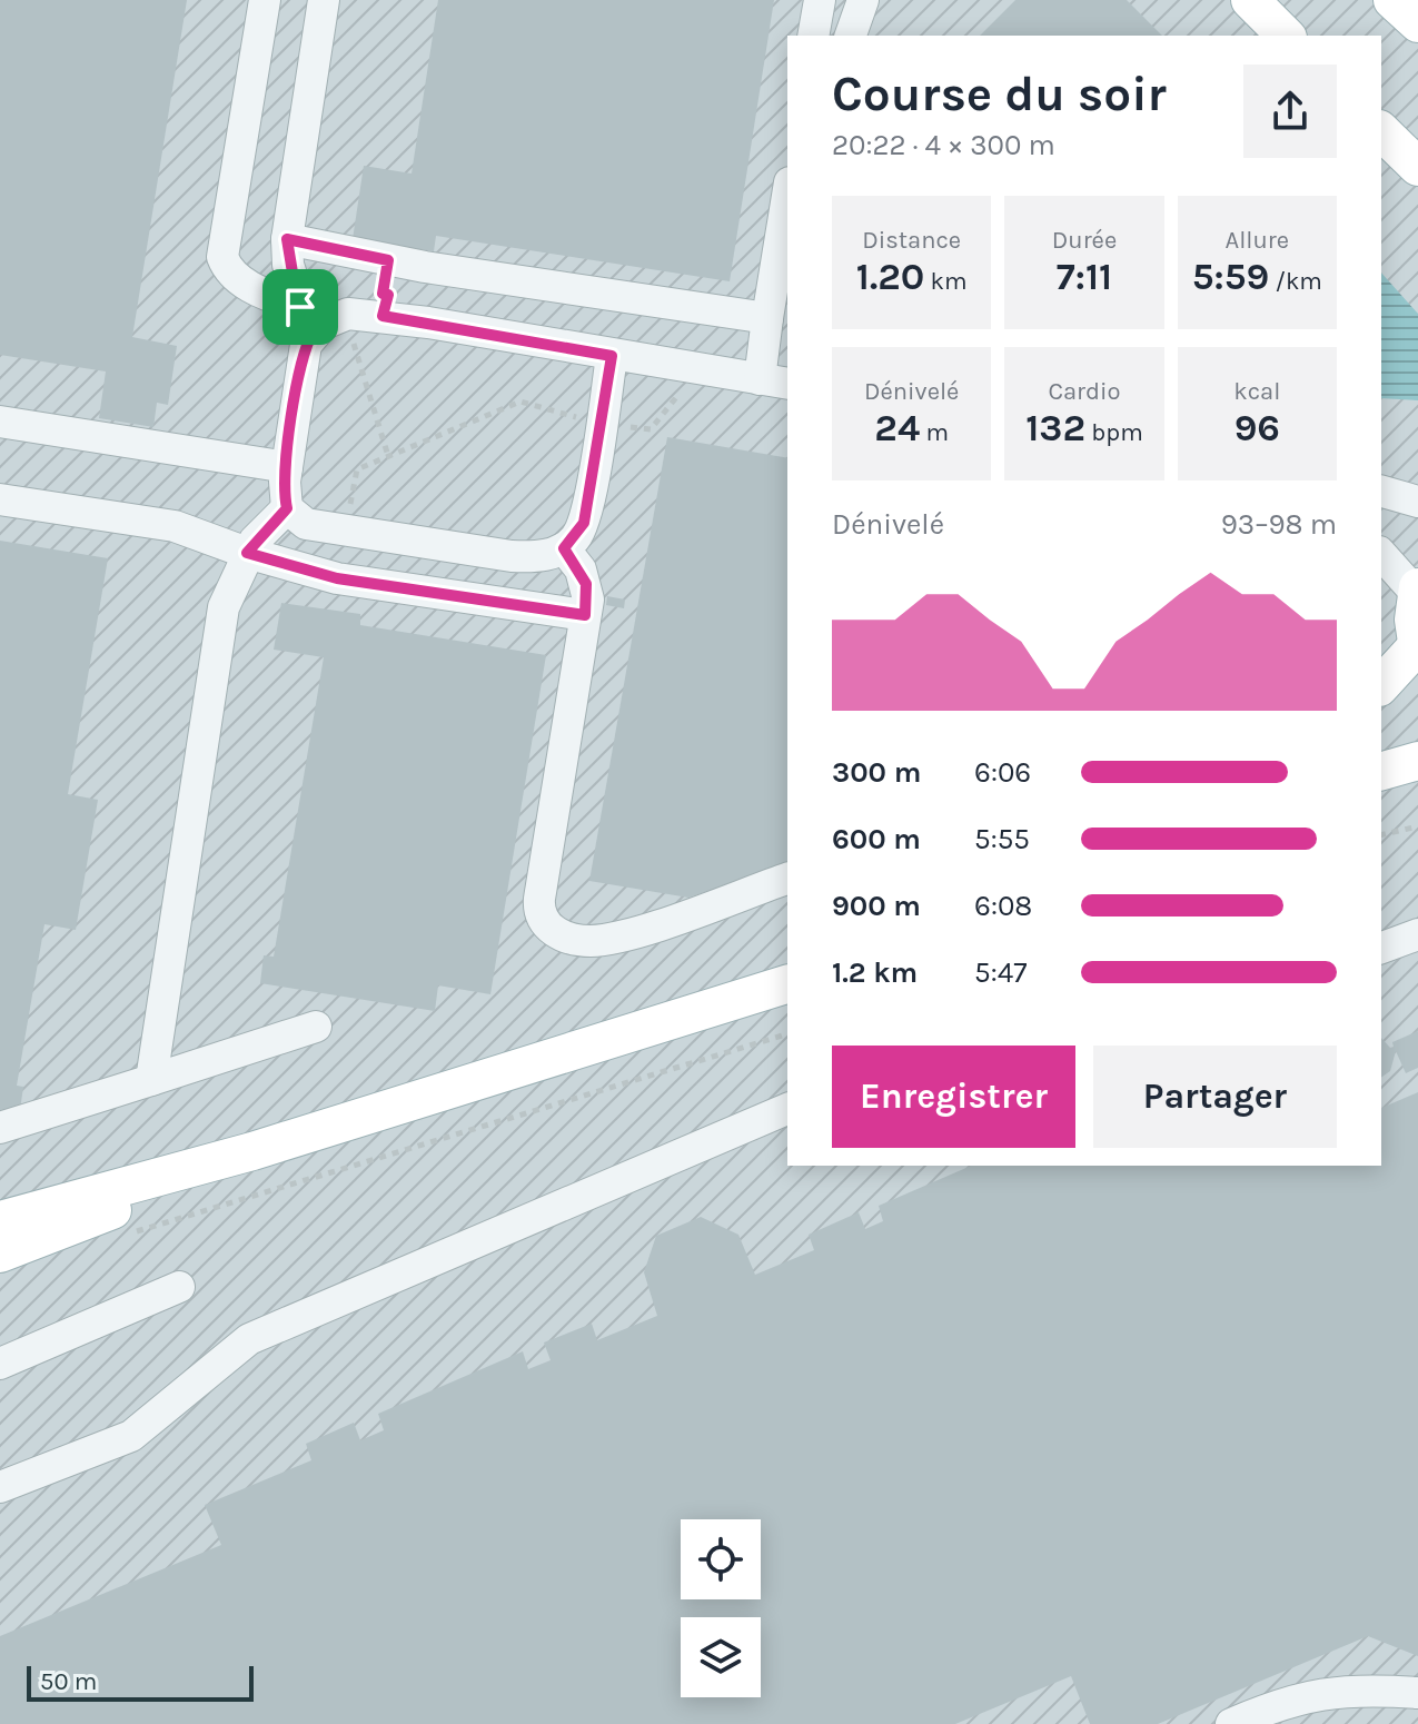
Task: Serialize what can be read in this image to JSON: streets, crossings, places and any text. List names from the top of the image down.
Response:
{
  "scale_bar": "50 m",
  "page": {
    "heading": ["Course du soir", "20:22 · 4 × 300 m"],
    "stats": [
      ["Distance", "1.20 km"],
      ["Durée", "7:11"],
      ["Allure", "5:59 /km"],
      ["Dénivelé", "24 m"],
      ["Cardio", "132 bpm"],
      ["kcal", "96"]
    ],
    "chart": ["Dénivelé", "93–98 m"],
    "list": [
      {
        "name": "300 m",
        "note": "6:06"
      },
      {
        "name": "600 m",
        "note": "5:55"
      },
      {
        "name": "900 m",
        "note": "6:08"
      },
      {
        "name": "1.2 km",
        "note": "5:47"
      }
    ],
    "buttons": ["Enregistrer", "Partager"],
    "scale": "50 m"
  }
}
